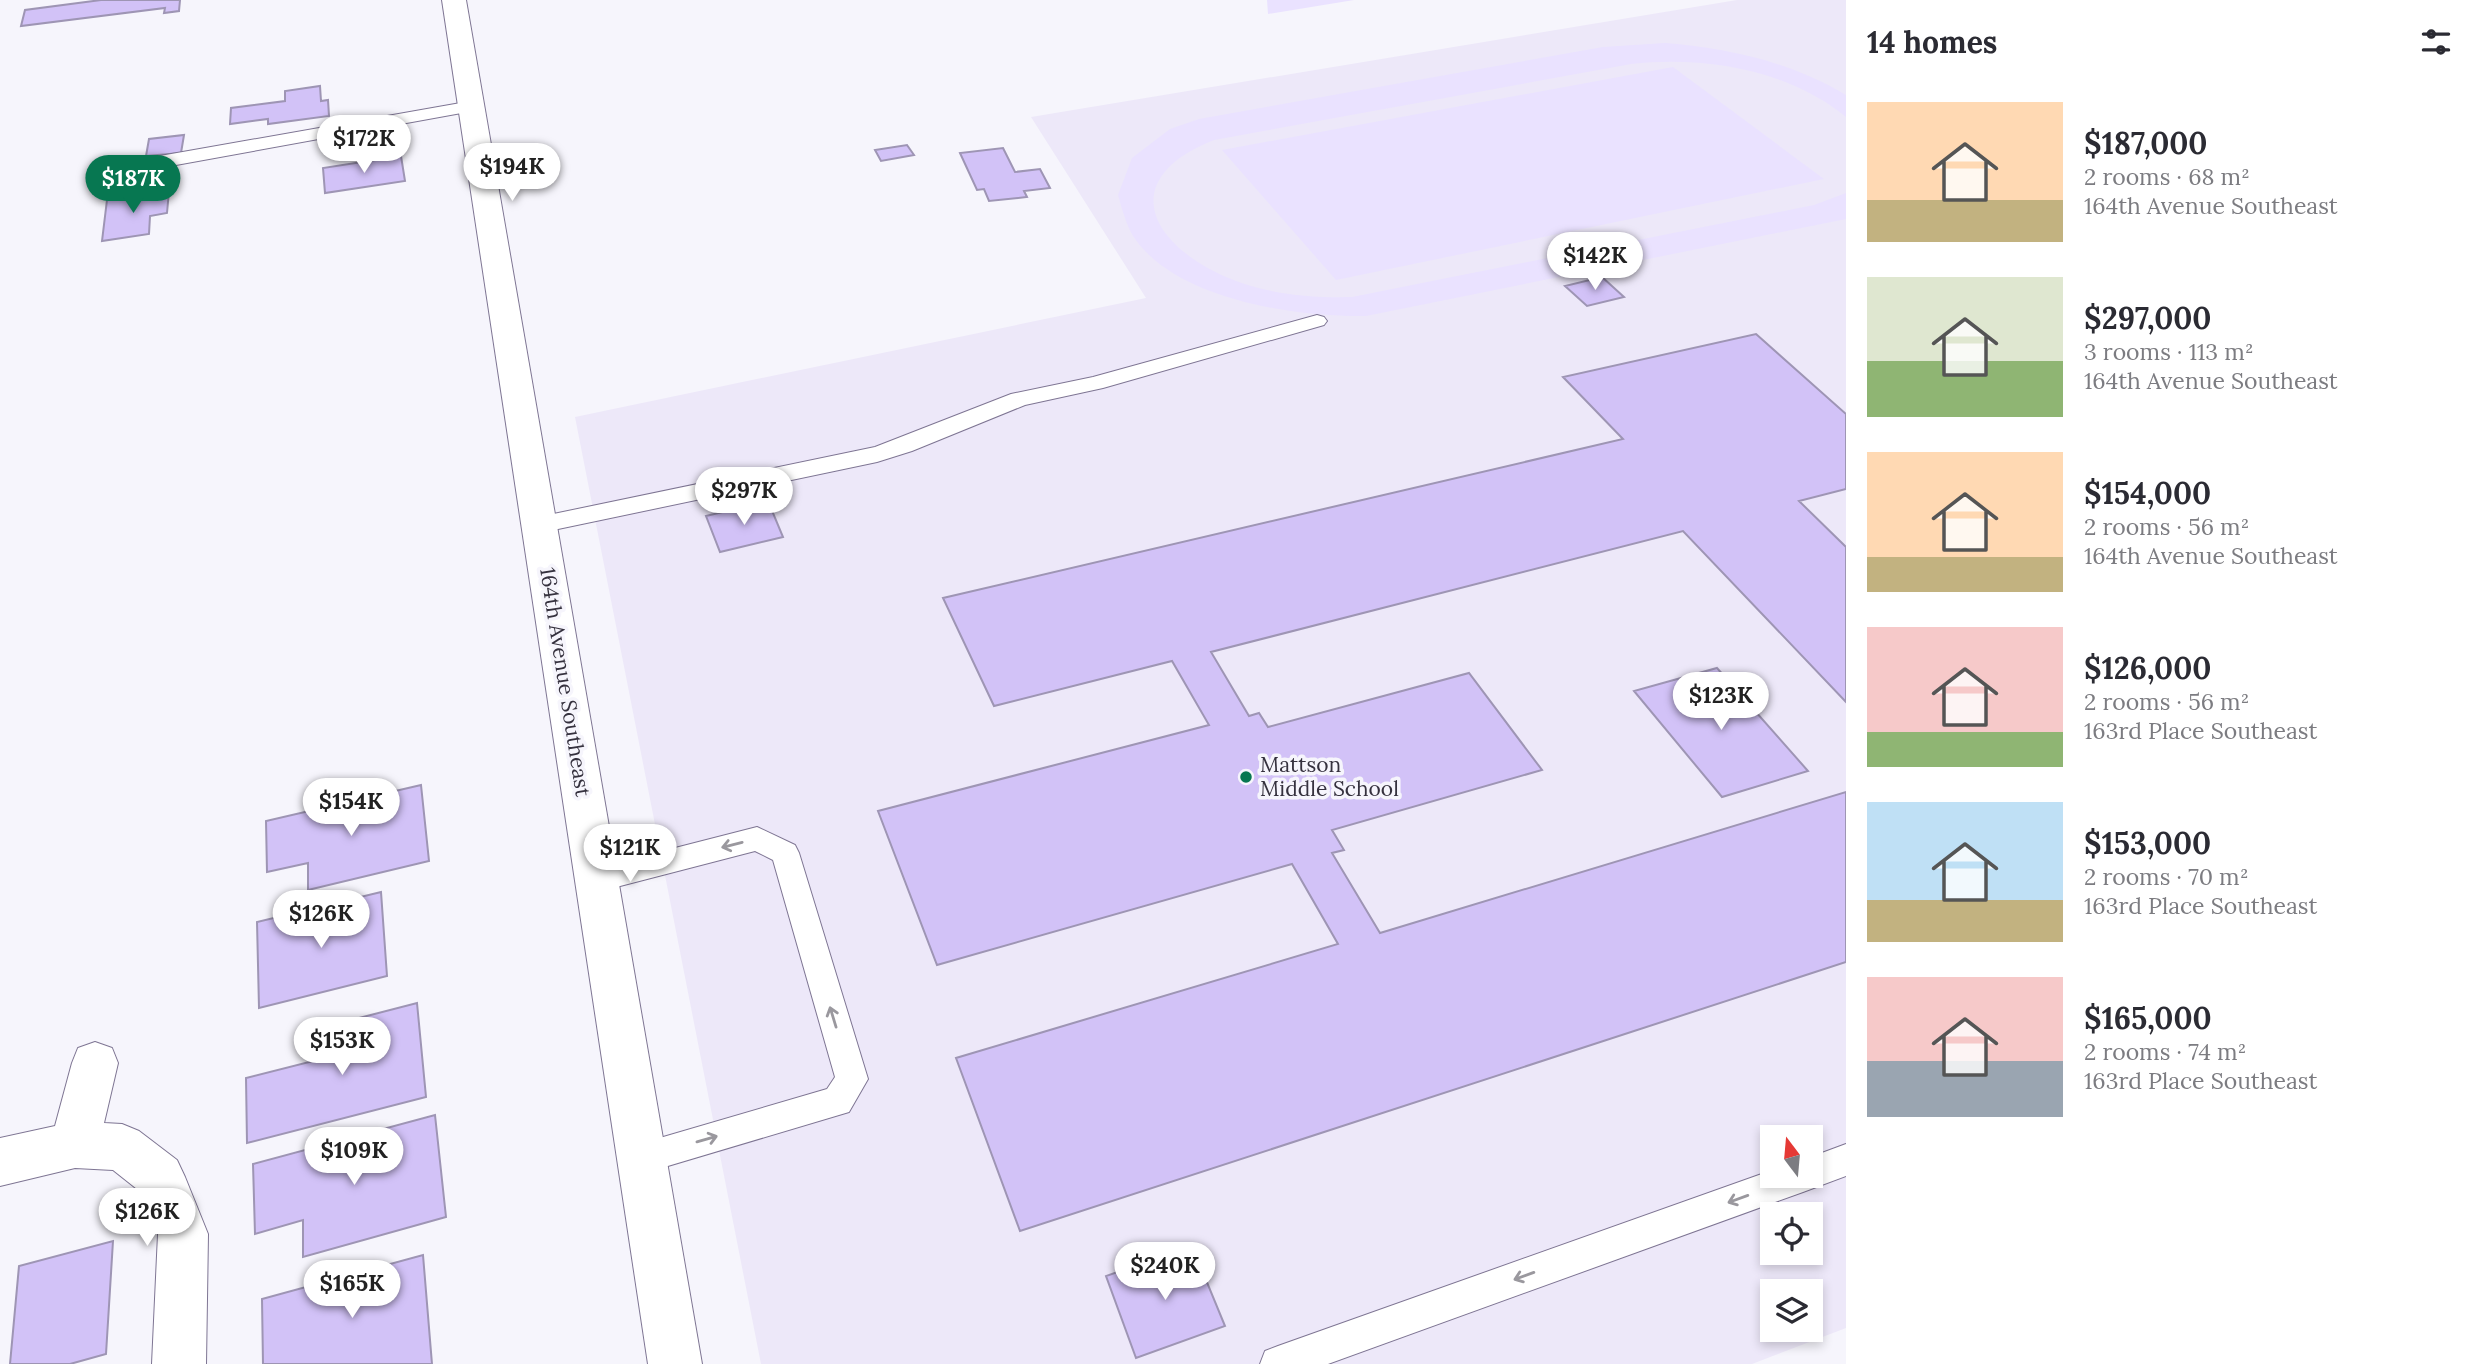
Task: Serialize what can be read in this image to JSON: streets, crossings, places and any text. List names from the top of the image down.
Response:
{
  "streets": {
    "street": ["164th Avenue Southeast"]
  },
  "places": ["Mattson Middle School"],
  "north": "top",
  "page": {
    "heading": "14 homes",
    "list": [
      {
        "name": "$187,000",
        "note": "2 rooms · 68 m² · 164th Avenue Southeast"
      },
      {
        "name": "$297,000",
        "note": "3 rooms · 113 m² · 164th Avenue Southeast"
      },
      {
        "name": "$154,000",
        "note": "2 rooms · 56 m² · 164th Avenue Southeast"
      },
      {
        "name": "$126,000",
        "note": "2 rooms · 56 m² · 163rd Place Southeast"
      },
      {
        "name": "$153,000",
        "note": "2 rooms · 70 m² · 163rd Place Southeast"
      },
      {
        "name": "$165,000",
        "note": "2 rooms · 74 m² · 163rd Place Southeast"
      }
    ],
    "price": [
      "$172K",
      "$194K",
      "$187K",
      "$142K",
      "$297K",
      "$123K",
      "$154K",
      "$121K",
      "$126K",
      "$153K",
      "$109K",
      "$126K",
      "$240K",
      "$165K"
    ]
  }
}
